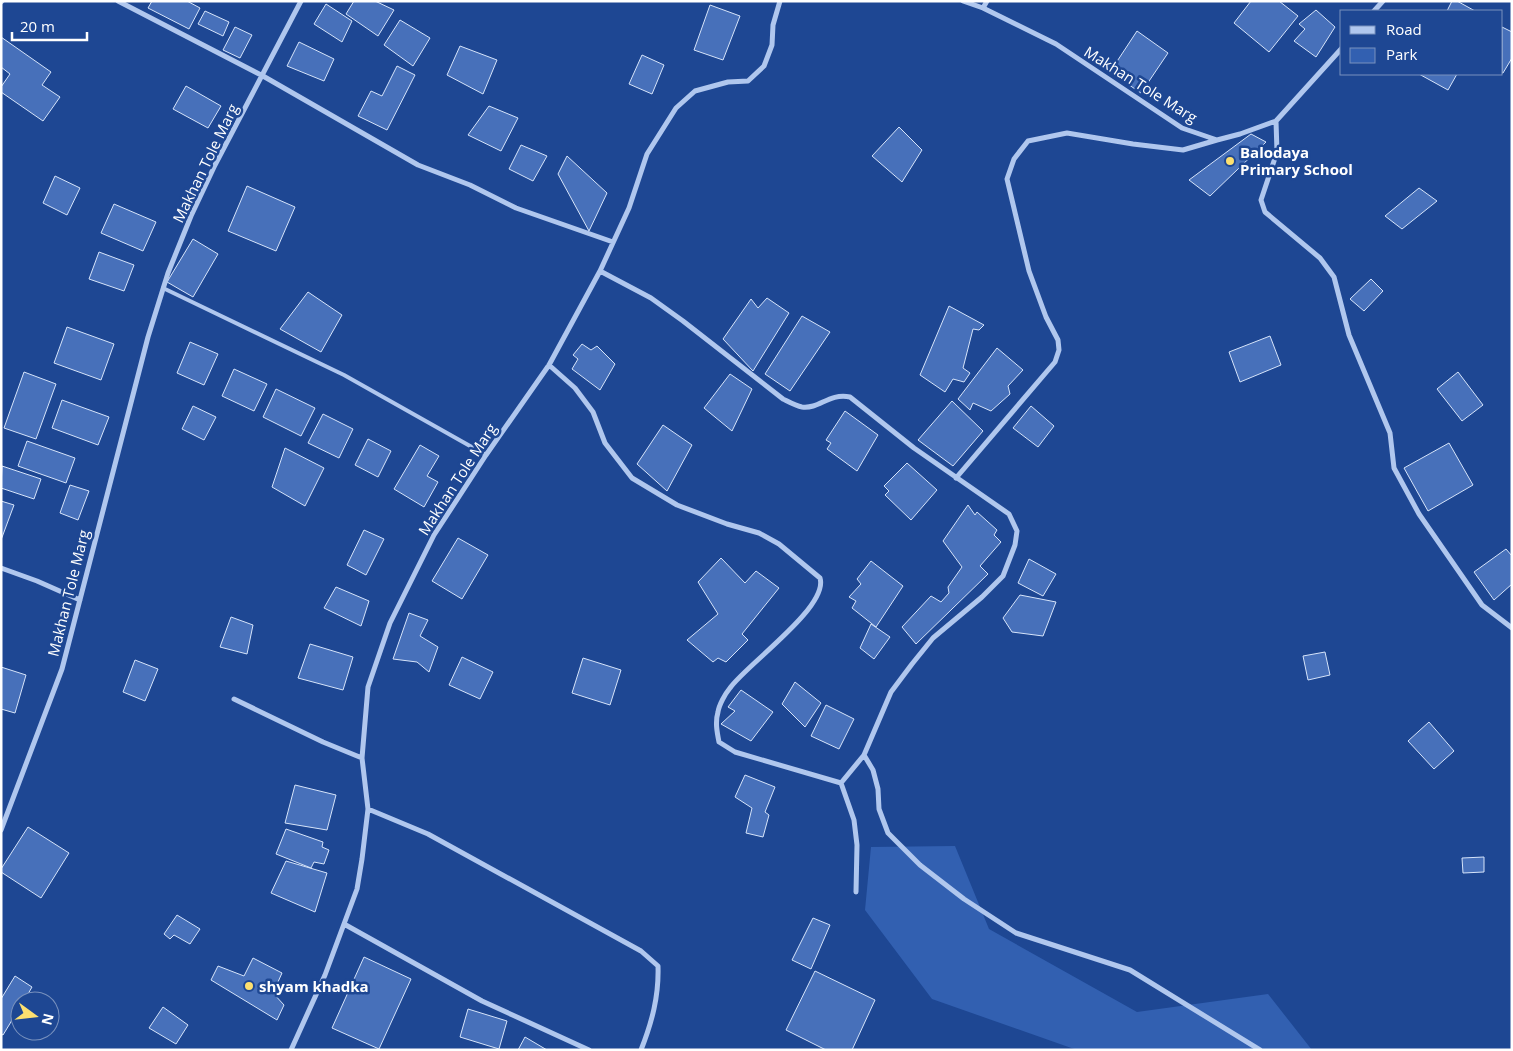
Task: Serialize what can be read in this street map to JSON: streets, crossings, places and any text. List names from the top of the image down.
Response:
{
  "streets": {
    "street": ["Makhan Tole Marg"]
  },
  "places": ["Balodaya Primary School", "shyam khadka"],
  "legend": ["Road", "Park"],
  "scale_bar": "20 m",
  "north": "right"
}
